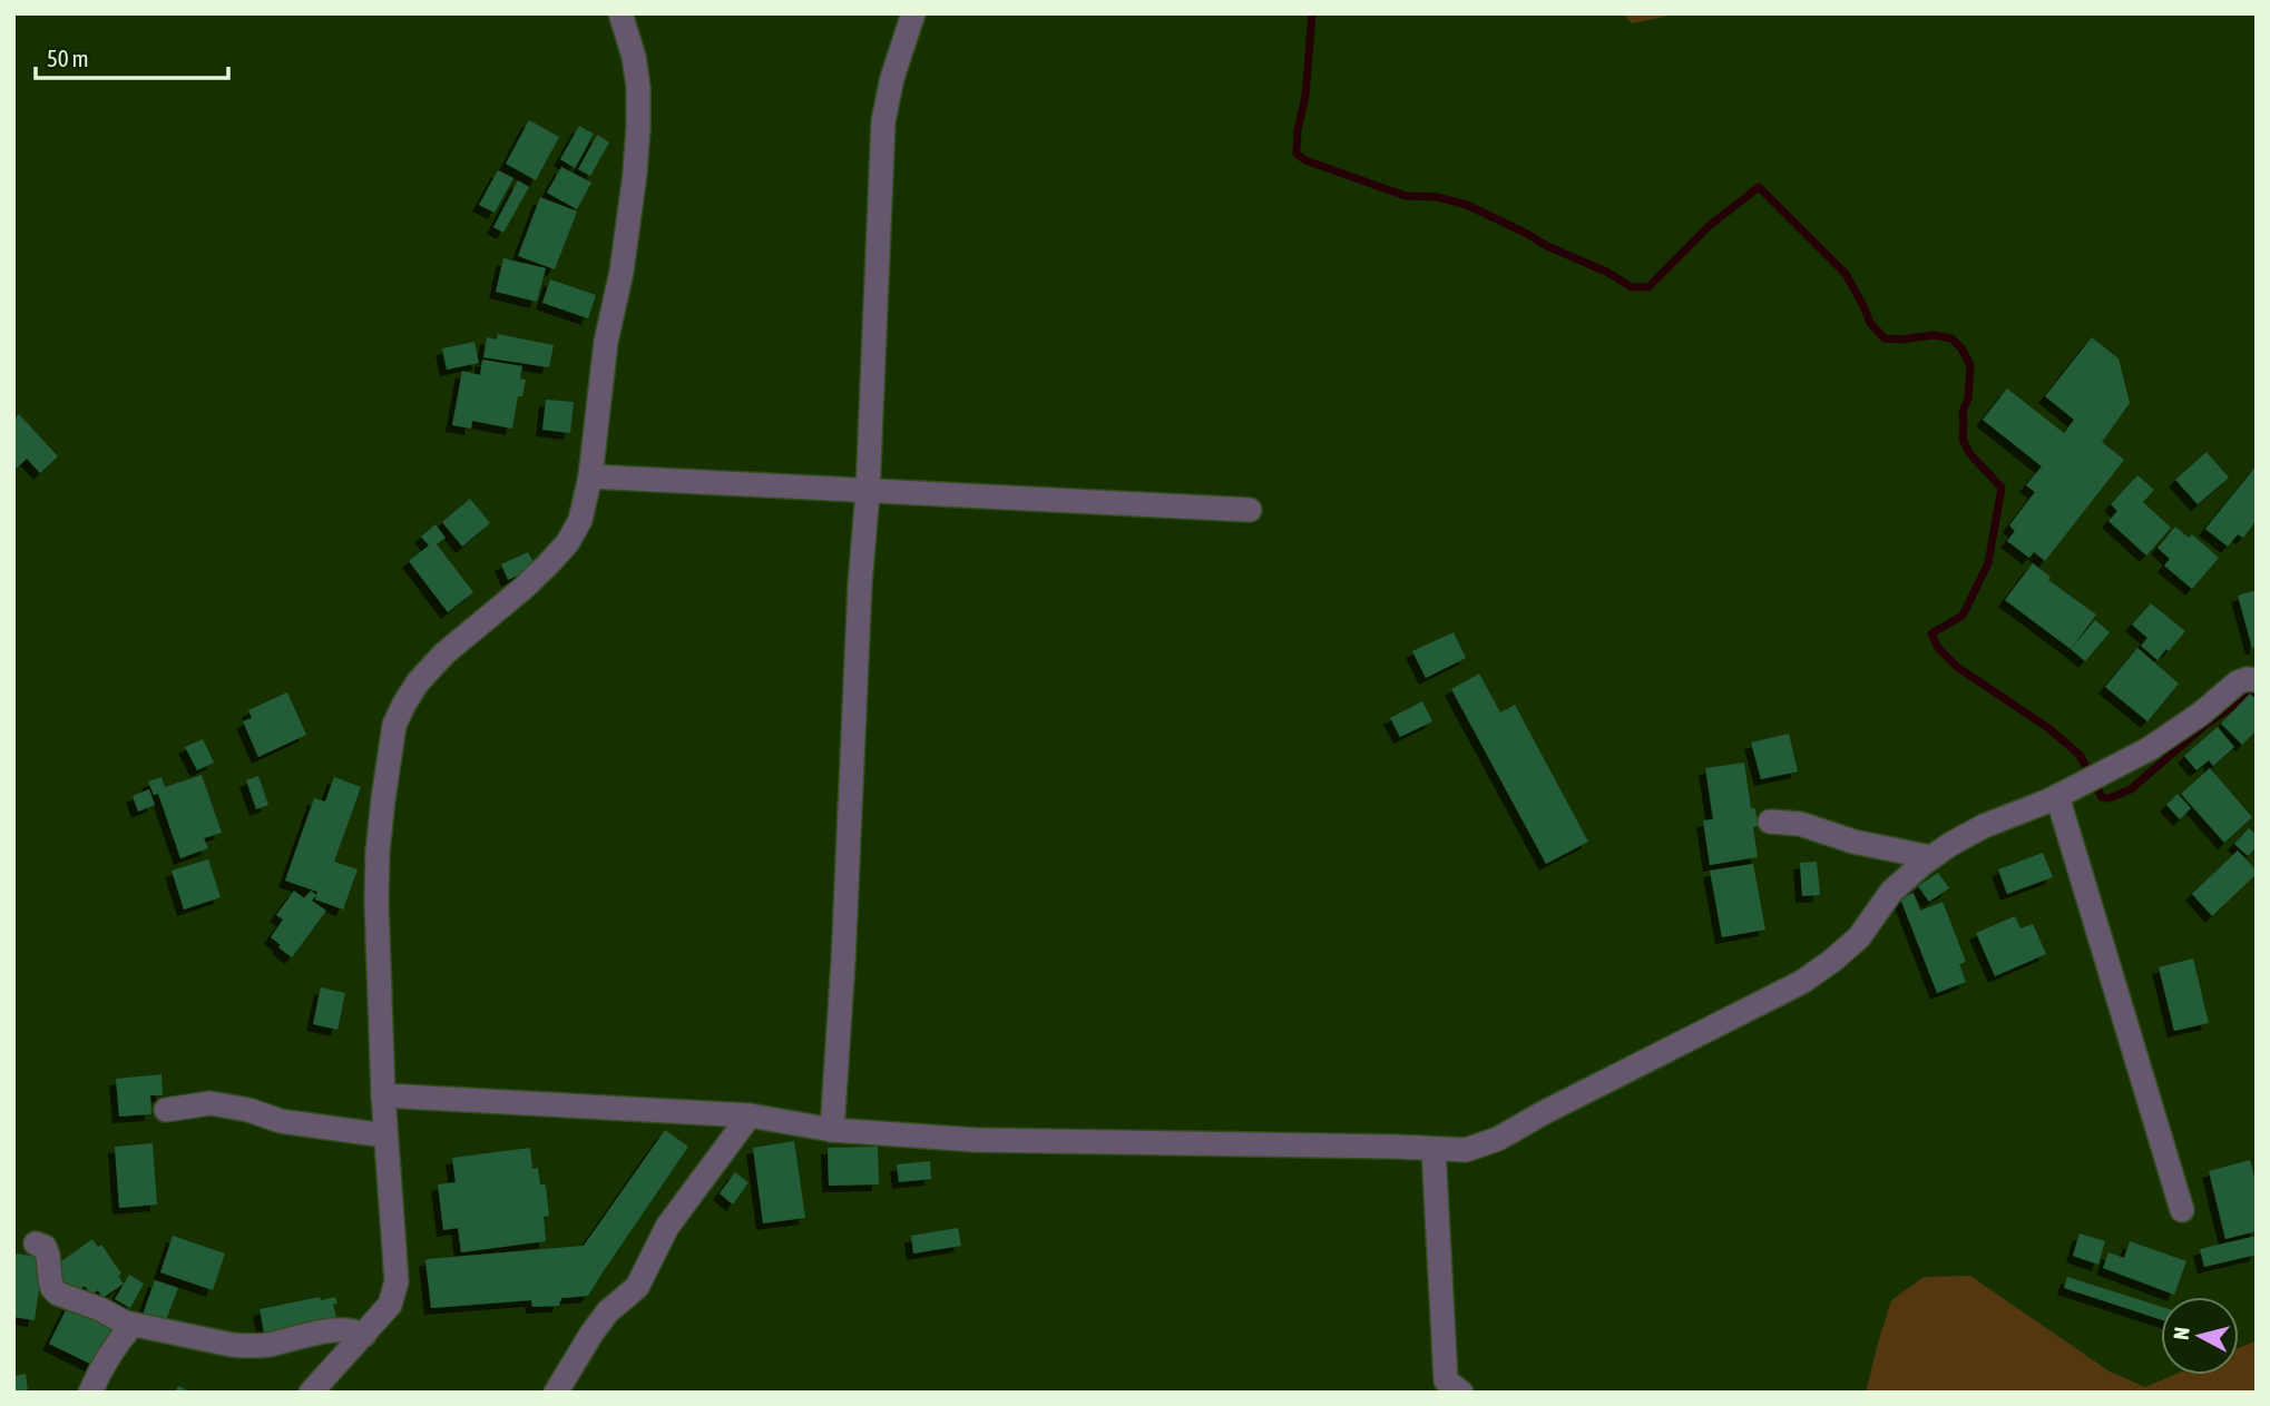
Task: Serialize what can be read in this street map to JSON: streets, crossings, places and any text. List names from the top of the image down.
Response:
{
  "scale_bar": "50 m",
  "north": "left"
}
